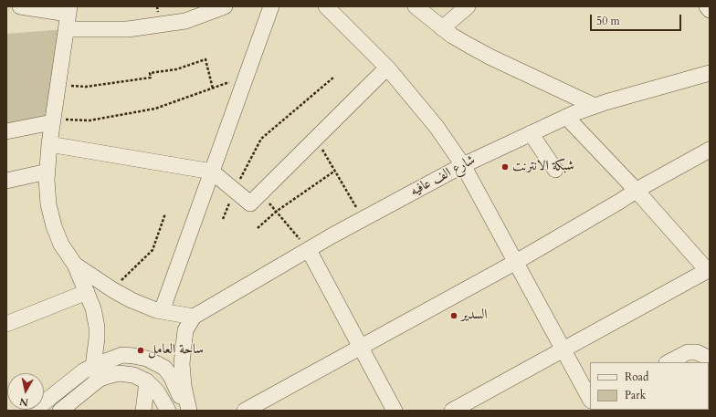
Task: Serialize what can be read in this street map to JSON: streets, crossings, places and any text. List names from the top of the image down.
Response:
{
  "streets": {
    "street": ["شارع الف عافيه"]
  },
  "places": ["شبكة الانترنت", "السدير", "ساحة العامل"],
  "legend": ["Road", "Park"],
  "scale_bar": "50 m",
  "north": "bottom"
}
